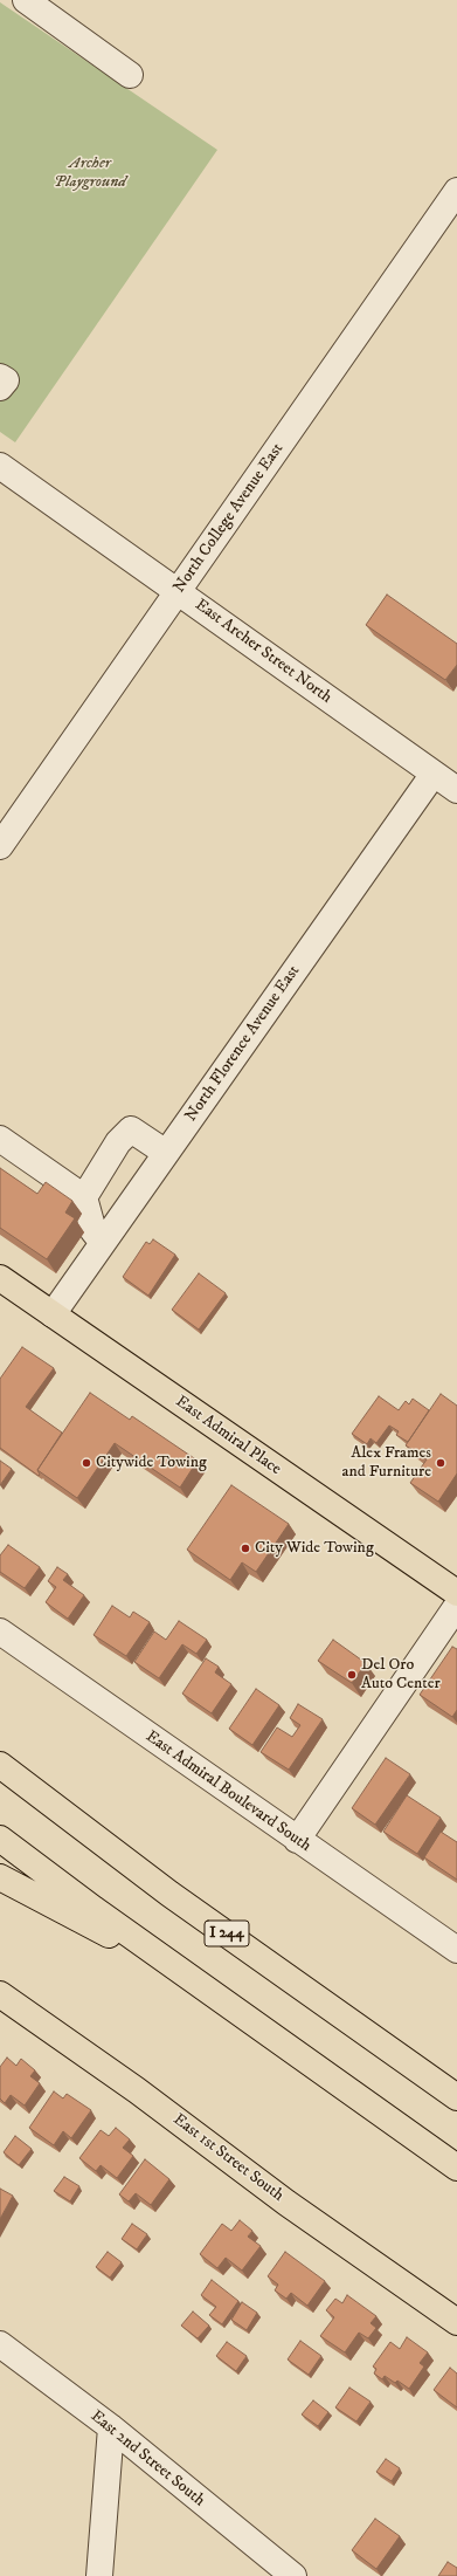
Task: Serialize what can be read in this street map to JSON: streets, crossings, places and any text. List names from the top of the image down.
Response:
{
  "streets": {
    "main road": ["East Admiral Place", "I 244", "East 1st Street South"],
    "street": [
      "North College Avenue East",
      "East Archer Street North",
      "North Florence Avenue East",
      "East Admiral Boulevard South",
      "East 2nd Street South"
    ]
  },
  "crossings": [
    ["North College Avenue East", "East Archer Street North"],
    ["East Archer Street North", "North Florence Avenue East"],
    ["North Florence Avenue East", "East Admiral Place"]
  ],
  "parks": ["Archer Playground"],
  "places": [
    "Citywide Towing",
    "Alex Frames and Furniture",
    "City Wide Towing",
    "Del Oro Auto Center"
  ]
}
